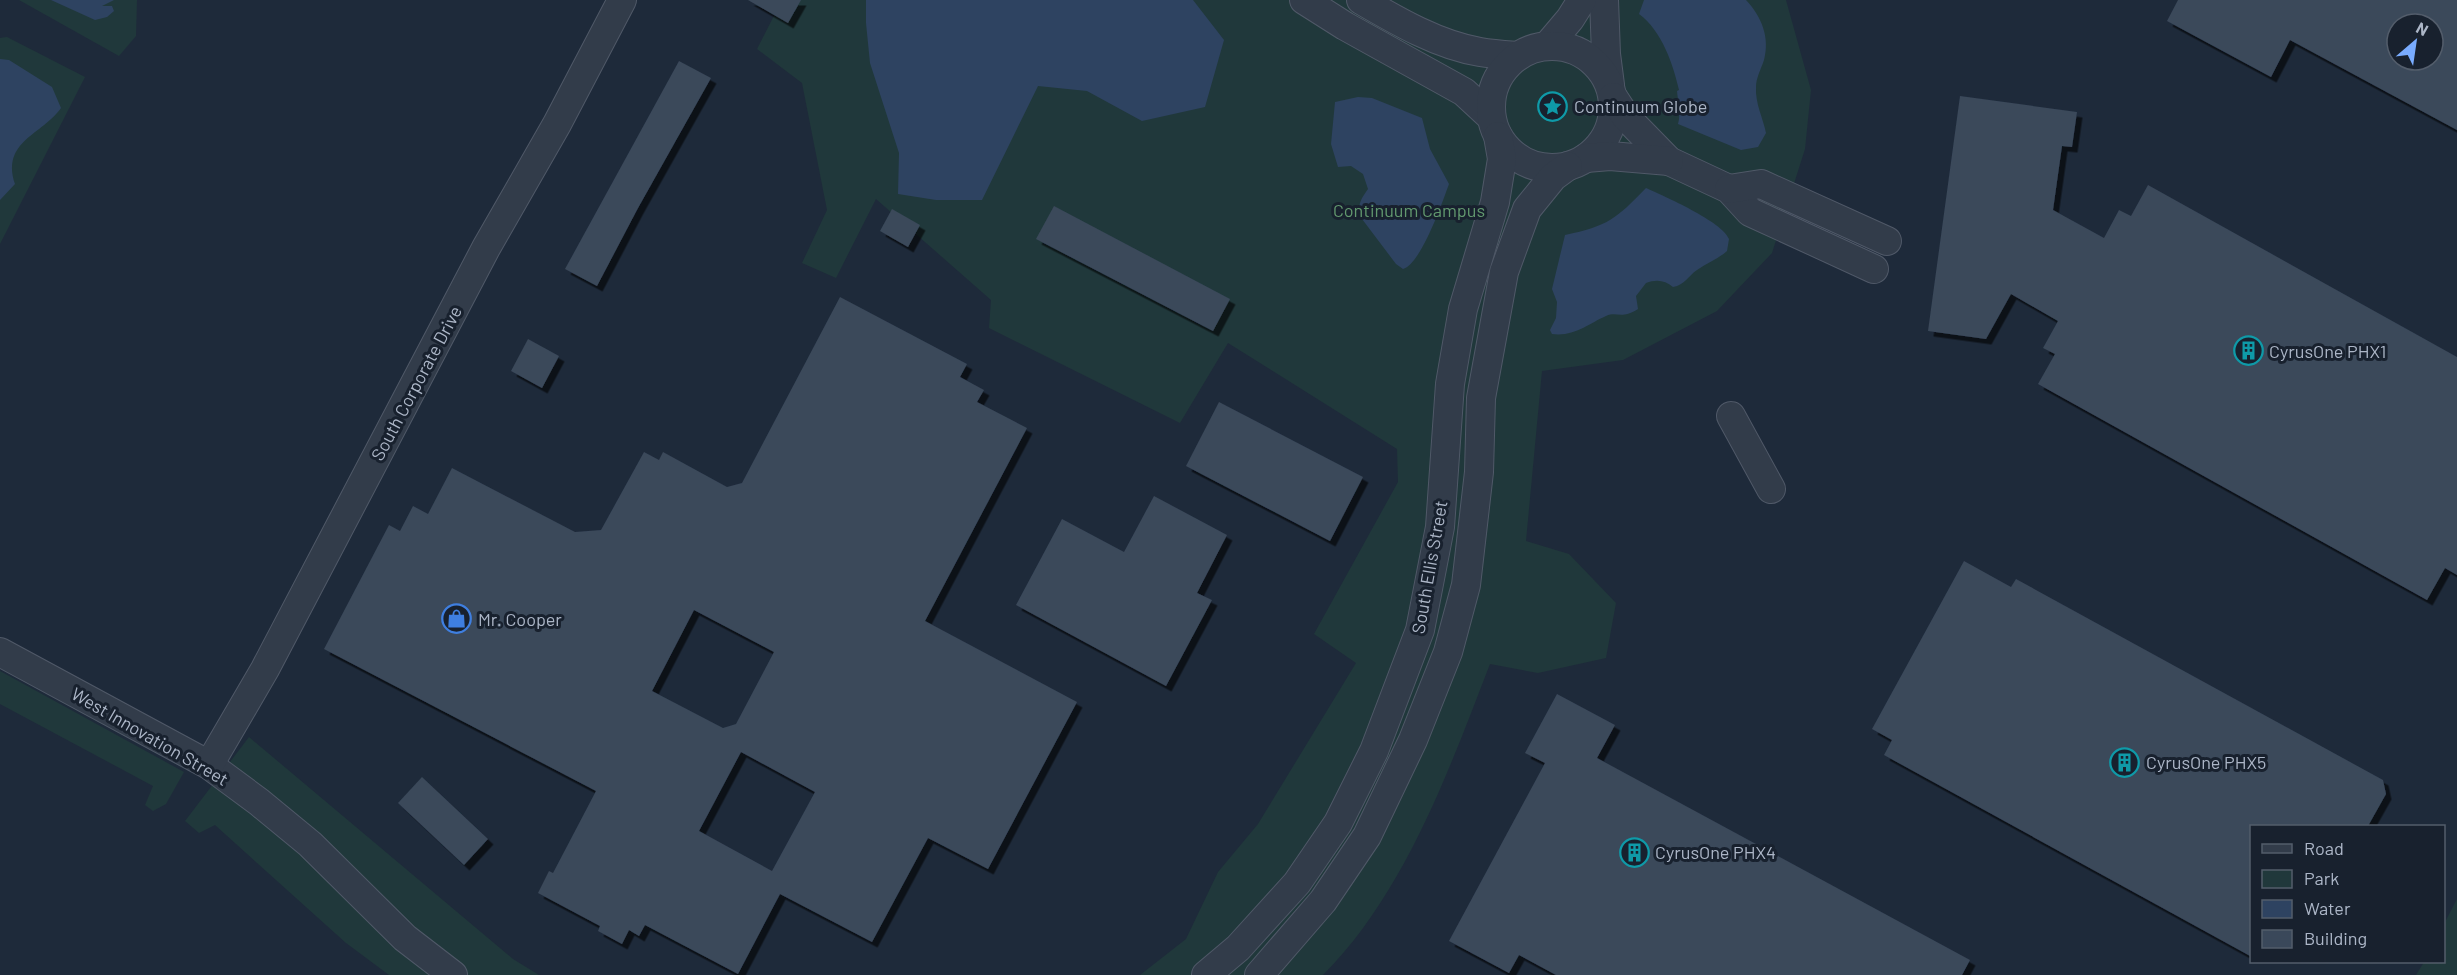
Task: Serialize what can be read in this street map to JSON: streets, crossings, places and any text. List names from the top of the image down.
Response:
{
  "streets": {
    "street": ["South Corporate Drive", "South Ellis Street", "West Innovation Street"]
  },
  "crossings": [
    ["South Corporate Drive", "West Innovation Street"]
  ],
  "parks": ["Continuum Campus"],
  "places": {
    "place": ["Continuum Globe"],
    "building": ["CyrusOne PHX1", "CyrusOne PHX5", "CyrusOne PHX4"],
    "shop": ["Mr. Cooper"]
  },
  "legend": [
    "Road",
    "Park",
    "Water",
    "Building"
  ],
  "north": "top right"
}
